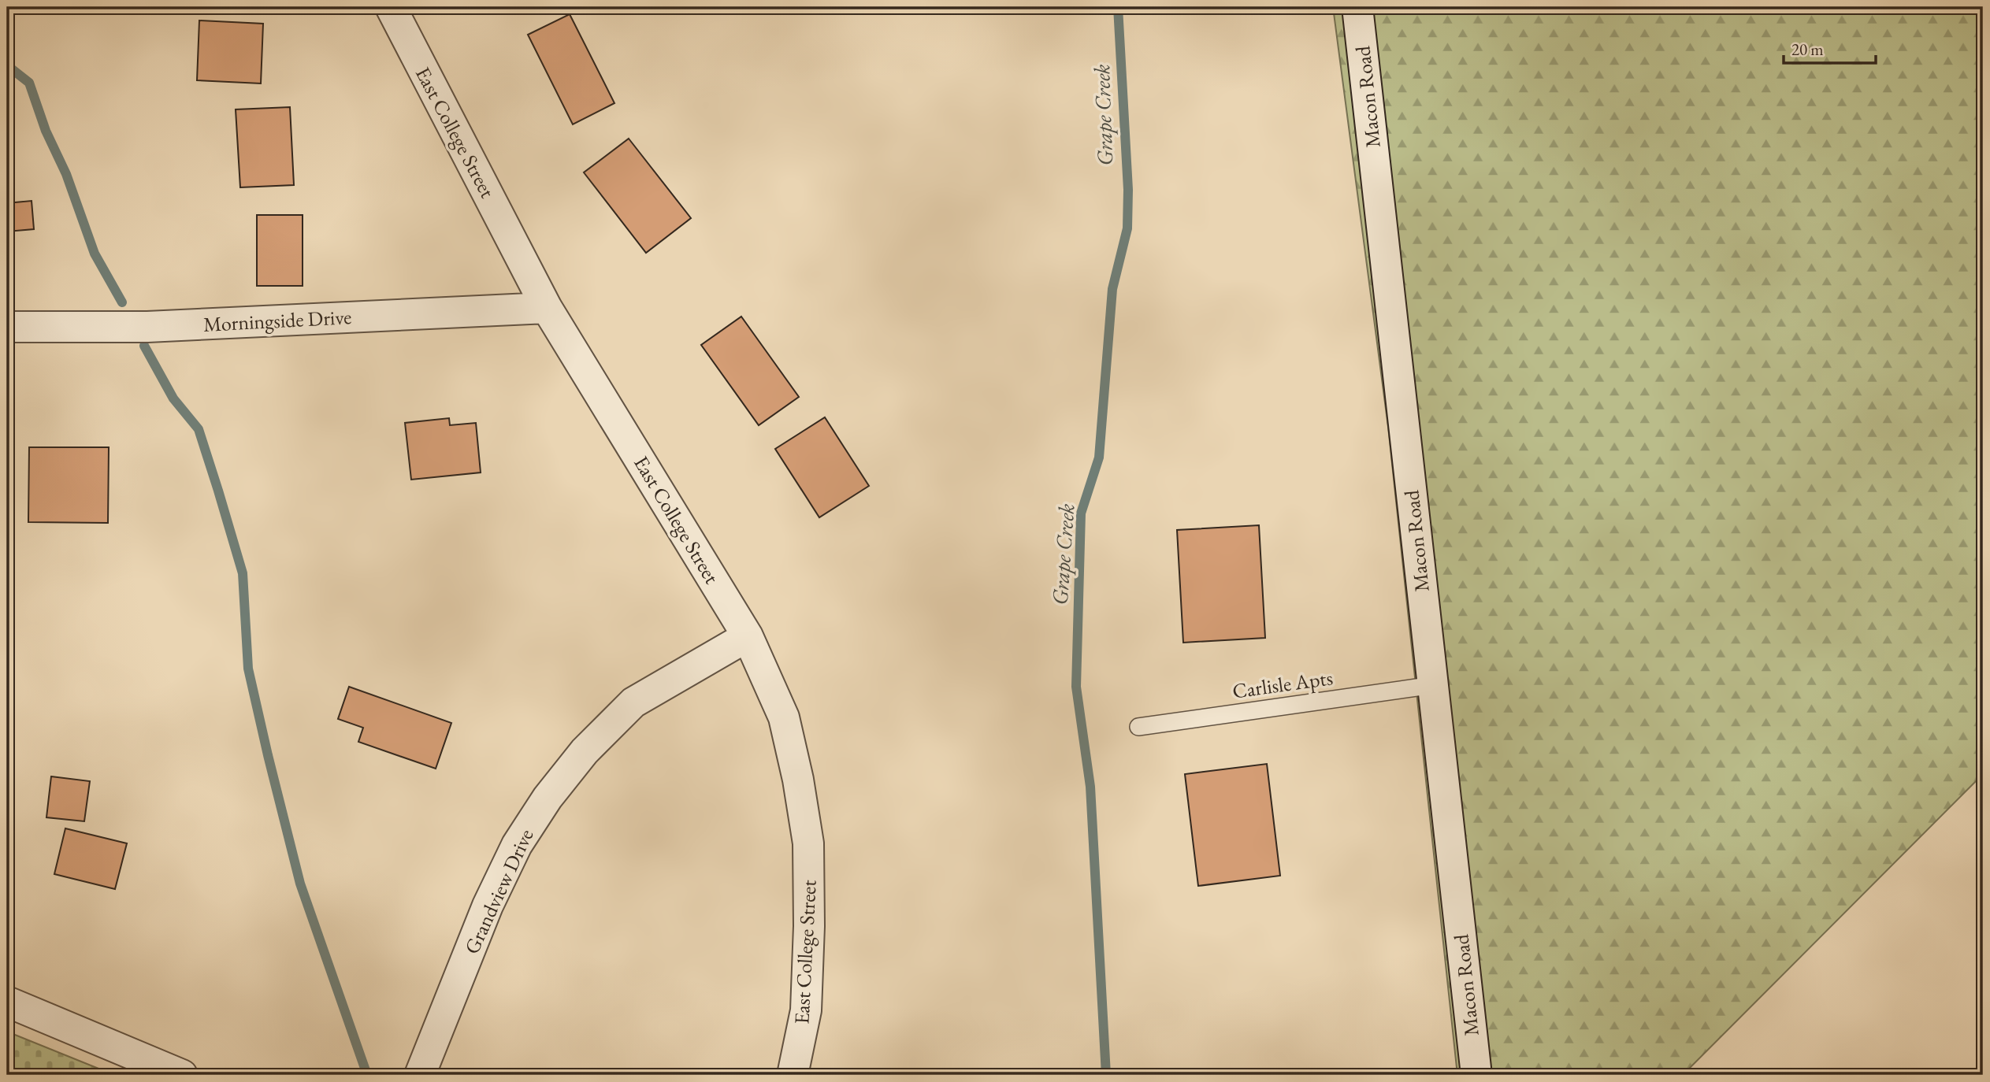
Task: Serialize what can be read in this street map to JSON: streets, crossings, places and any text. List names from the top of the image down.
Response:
{
  "streets": {
    "street": [
      "Macon Road",
      "East College Street",
      "Morningside Drive",
      "Grandview Drive"
    ],
    "lane": ["Carlisle Apts"]
  },
  "crossings": [
    ["Macon Road", "Carlisle Apts"],
    ["East College Street", "Morningside Drive"],
    ["East College Street", "Grandview Drive"]
  ],
  "water": ["Grape Creek"],
  "scale_bar": "20 m"
}
